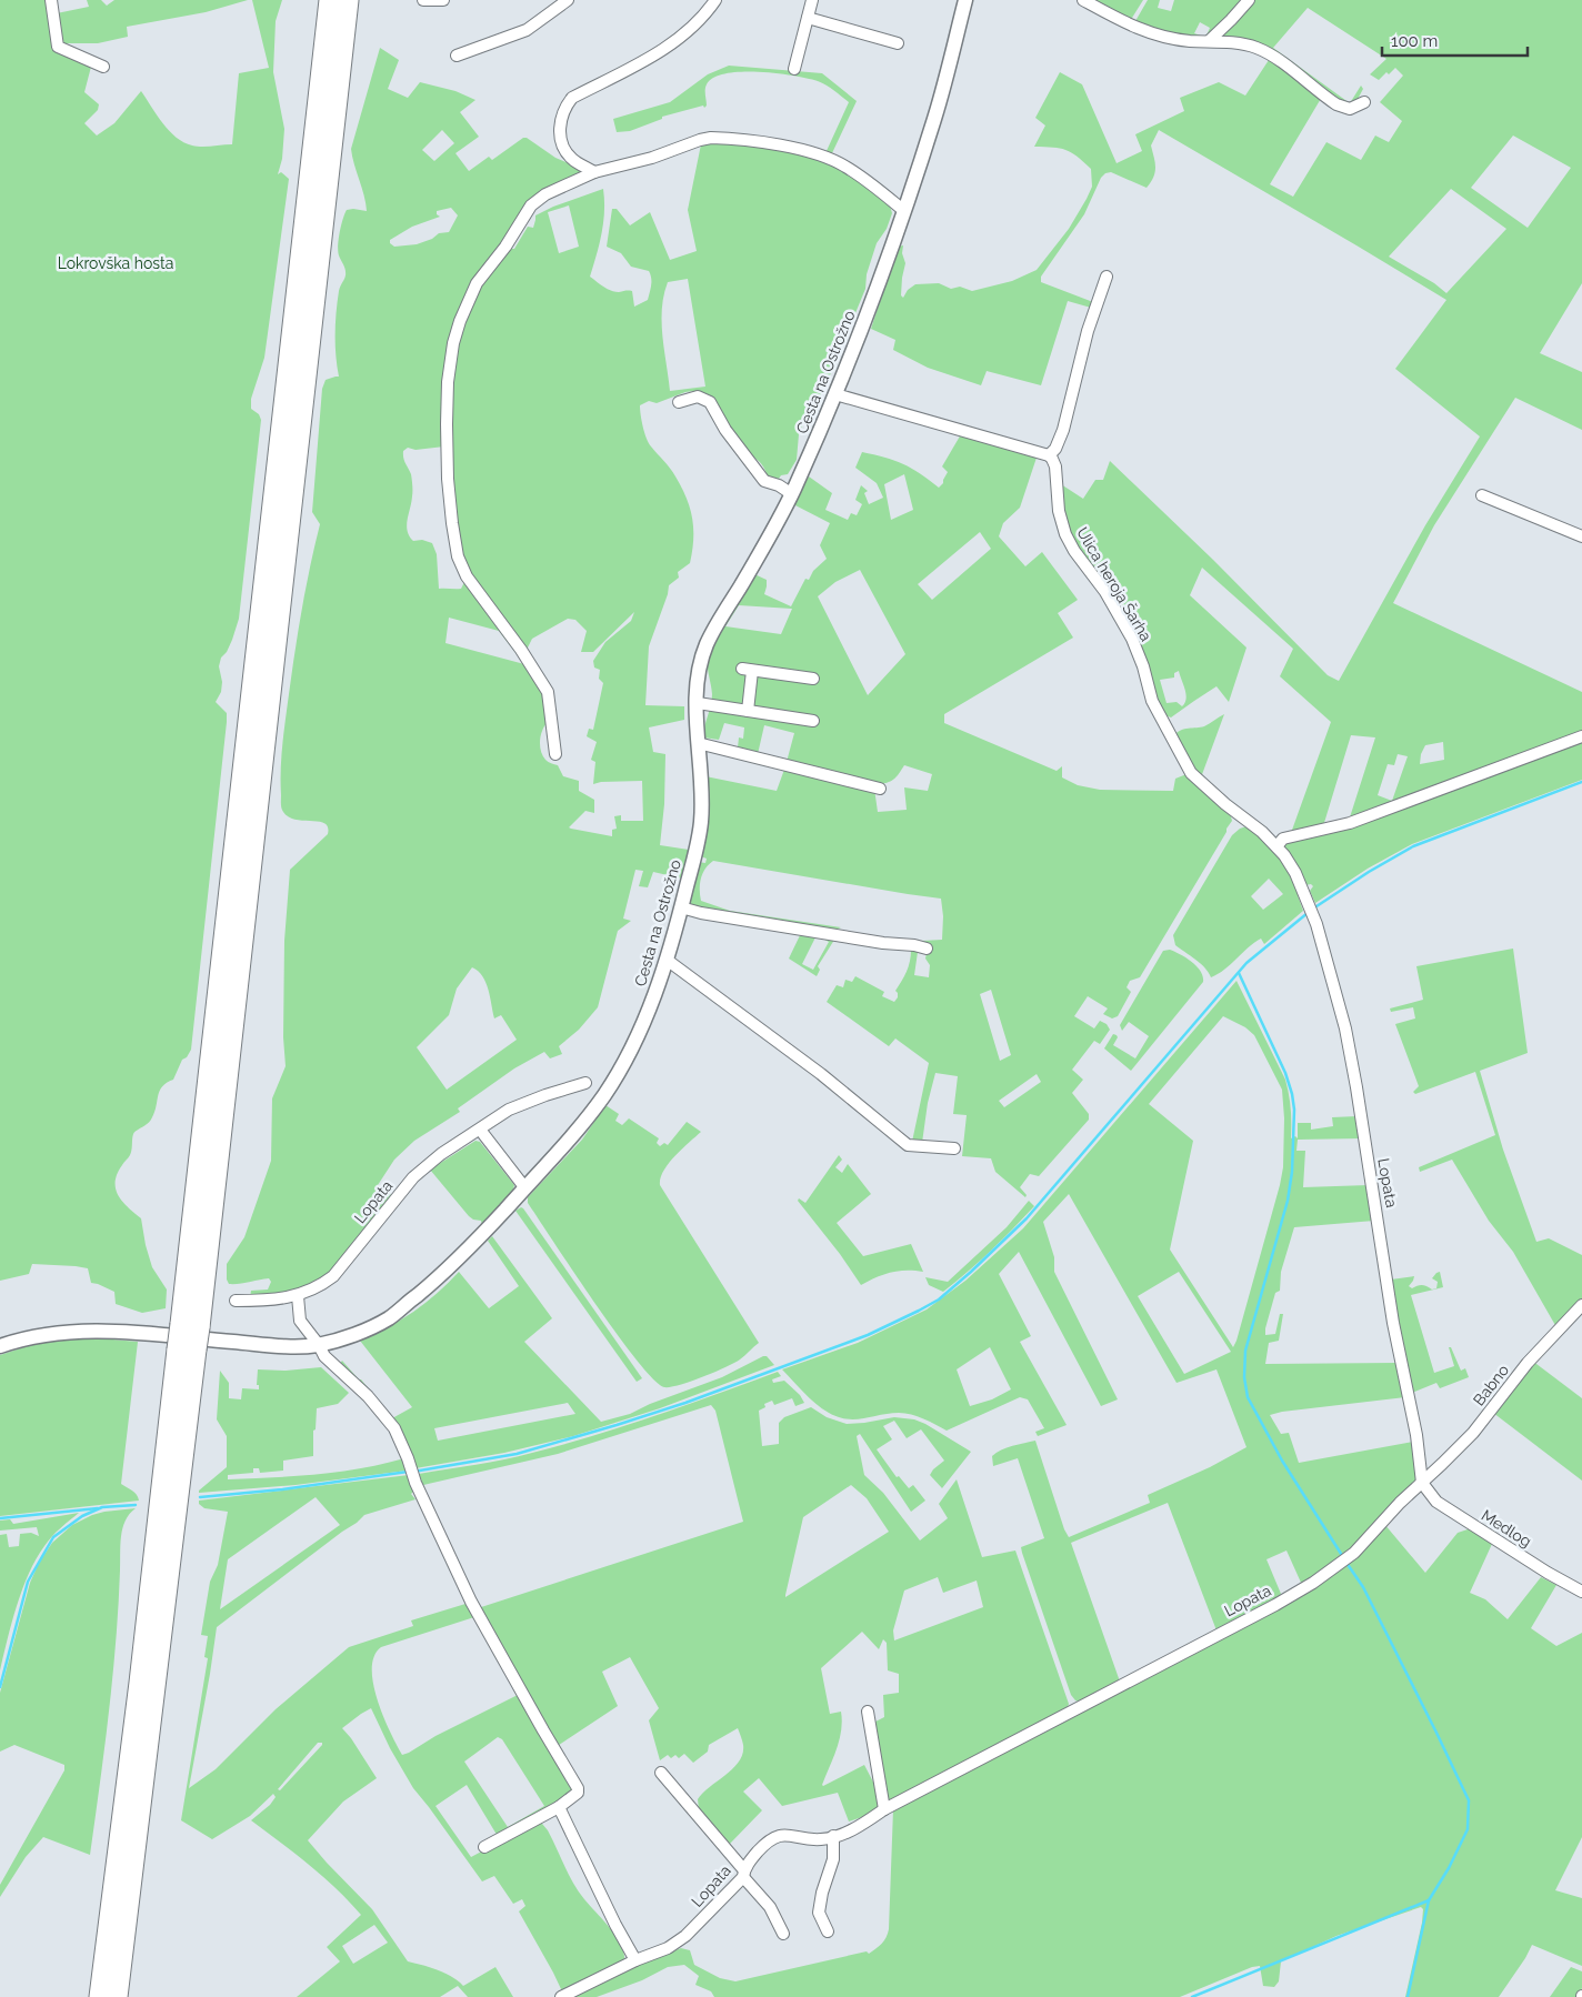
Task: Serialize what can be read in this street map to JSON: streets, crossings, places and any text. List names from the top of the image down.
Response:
{
  "streets": {
    "street": [
      "Cesta na Ostrožno",
      "Ulica heroja Šarha",
      "Lopata",
      "Babno",
      "Medlog"
    ]
  },
  "crossings": [
    ["Ulica heroja Šarha", "Lopata"],
    ["Lopata", "Babno"],
    ["Lopata", "Medlog"],
    ["Babno", "Medlog"]
  ],
  "parks": ["Lokrovška hosta"],
  "scale_bar": "100 m"
}
